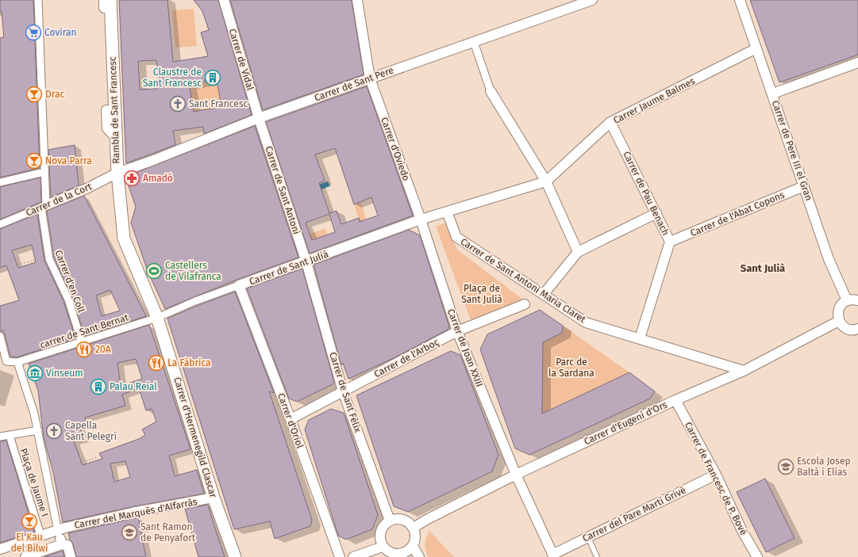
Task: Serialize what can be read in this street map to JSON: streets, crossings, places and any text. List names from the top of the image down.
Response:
{
  "streets": {
    "street": [
      "Carrer de Vidal",
      "Carrer de Sant Pere",
      "Carrer Jaume Balmes",
      "Rambla de Sant Francesc",
      "Carrer d'Oviedo",
      "Carrer de Pere III el Gran",
      "Carrer de Sant Antoni",
      "Carrer de Pau Benach",
      "Carrer de la Cort",
      "Carrer de l'Abat Copons",
      "Carrer de Sant Julià",
      "Carrer de Sant Antoni Maria Claret",
      "Carrer d'en Coll",
      "carrer de Sant Bernat",
      "Carrer de Joan XXIII",
      "Carrer de l'Arboç",
      "Carrer de Sant Fèlix",
      "Carrer d'Oriol",
      "Carrer d'Eugeni d'Ors",
      "Carrer d'Hermenegild Clascar",
      "Carrer de Francesc de P. Bové",
      "Plaça de Jaume I",
      "Carrer del Marquès d'Alfarràs",
      "Carrer del Pare Martí Grivé"
    ]
  },
  "crossings": [
    ["Carrer de Vidal", "Carrer de Sant Pere"],
    ["Carrer de Vidal", "Carrer de Sant Antoni"],
    ["Carrer de Sant Pere", "Rambla de Sant Francesc"],
    ["Carrer de Sant Pere", "Carrer d'Oviedo"],
    ["Carrer de Sant Pere", "Carrer de Sant Antoni"],
    ["Carrer de Sant Pere", "Carrer de la Cort"],
    ["Carrer Jaume Balmes", "Carrer d'Oviedo"],
    ["Carrer Jaume Balmes", "Carrer de Pere III el Gran"],
    ["Carrer Jaume Balmes", "Carrer de Pau Benach"],
    ["Carrer Jaume Balmes", "Carrer de Sant Julià"],
    ["Carrer Jaume Balmes", "Carrer de Sant Antoni Maria Claret"],
    ["Carrer Jaume Balmes", "Carrer de Joan XXIII"],
    ["Rambla de Sant Francesc", "Carrer de la Cort"],
    ["Rambla de Sant Francesc", "Carrer de Sant Julià"],
    ["Rambla de Sant Francesc", "carrer de Sant Bernat"],
    ["Rambla de Sant Francesc", "Carrer d'Hermenegild Clascar"],
    ["Carrer d'Oviedo", "Carrer de Sant Julià"],
    ["Carrer d'Oviedo", "Carrer de Joan XXIII"],
    ["Carrer de Pere III el Gran", "Carrer de l'Abat Copons"],
    ["Carrer de Sant Antoni", "Carrer de Sant Julià"],
    ["Carrer de Sant Antoni", "Carrer de Sant Fèlix"],
    ["Carrer de Pau Benach", "Carrer de l'Abat Copons"],
    ["Carrer de Pau Benach", "Carrer de Sant Antoni Maria Claret"],
    ["Carrer de la Cort", "Carrer d'en Coll"],
    ["Carrer de Sant Julià", "carrer de Sant Bernat"],
    ["Carrer de Sant Julià", "Carrer de Joan XXIII"],
    ["Carrer de Sant Julià", "Carrer de Sant Fèlix"],
    ["Carrer de Sant Julià", "Carrer d'Oriol"],
    ["Carrer de Sant Julià", "Carrer d'Hermenegild Clascar"],
    ["Carrer de Sant Antoni Maria Claret", "Carrer d'Eugeni d'Ors"],
    ["Carrer d'en Coll", "carrer de Sant Bernat"],
    ["carrer de Sant Bernat", "Carrer d'Hermenegild Clascar"],
    ["carrer de Sant Bernat", "Plaça de Jaume I"],
    ["Carrer de Joan XXIII", "Carrer de l'Arboç"],
    ["Carrer de Joan XXIII", "Carrer d'Eugeni d'Ors"],
    ["Carrer de Joan XXIII", "Carrer del Pare Martí Grivé"],
    ["Carrer de l'Arboç", "Carrer de Sant Fèlix"],
    ["Carrer de l'Arboç", "Carrer d'Oriol"],
    ["Carrer de Sant Fèlix", "Carrer d'Eugeni d'Ors"],
    ["Carrer d'Eugeni d'Ors", "Carrer de Francesc de P. Bové"],
    ["Carrer d'Hermenegild Clascar", "Carrer del Marquès d'Alfarràs"],
    ["Carrer de Francesc de P. Bové", "Carrer del Pare Martí Grivé"],
    ["Plaça de Jaume I", "Carrer del Marquès d'Alfarràs"]
  ],
  "districts": ["Sant Julià"],
  "parks": ["Plaça de Sant Julià", "Parc de la Sardana"],
  "places": {
    "supermarket": ["Coviran"],
    "building": ["Claustre de Sant Francesc", "Palau Reial"],
    "bar": ["Drac", "Nova Parra", "El Kau del Bilwi"],
    "church": ["Sant Francesc", "Capella Sant Pelegrí"],
    "pharmacy": ["Amadó"],
    "sports": ["Castellers de Vilafranca"],
    "restaurant": ["20A", "La Fàbrica"],
    "museum": ["Vinseum"],
    "school or university": ["Escola Josep Baltà i Elias", "Sant Ramon de Penyafort"]
  }
}
